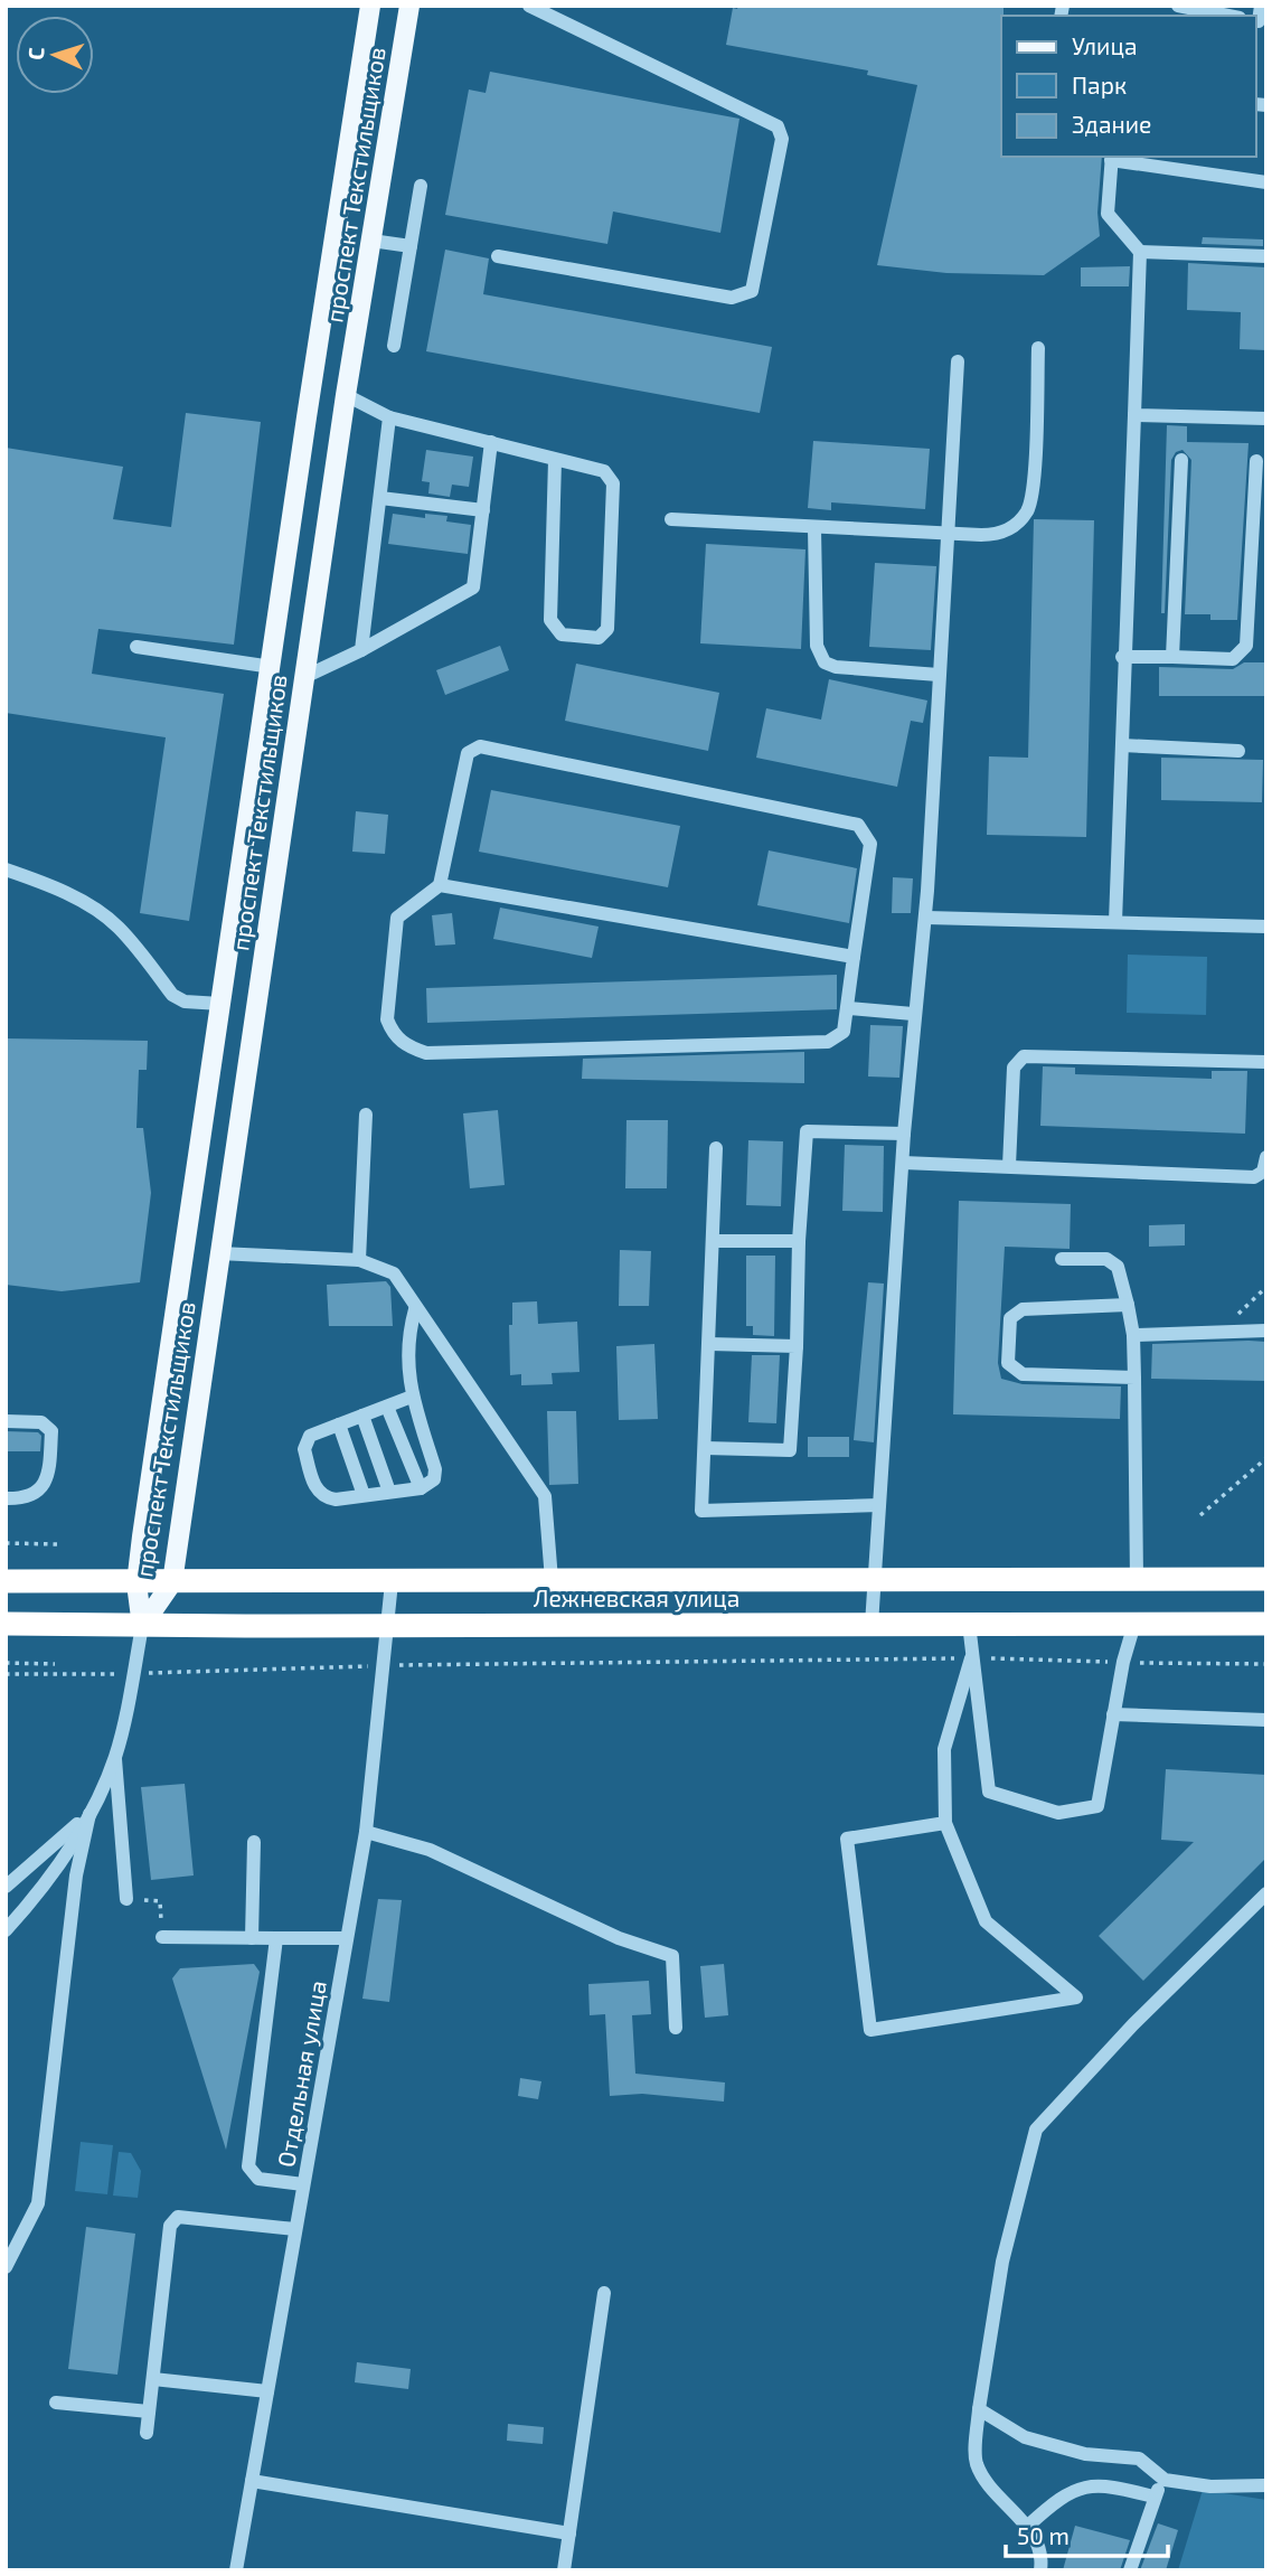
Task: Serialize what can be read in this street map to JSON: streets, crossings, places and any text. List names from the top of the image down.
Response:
{
  "streets": {
    "highway": ["Лежневская улица"],
    "main road": ["проспект Текстильщиков"],
    "street": ["Отдельная улица"]
  },
  "crossings": [
    ["проспект Текстильщиков", "Лежневская улица"],
    ["Лежневская улица", "Отдельная улица"]
  ],
  "legend": ["Улица", "Парк", "Здание"],
  "scale_bar": "50 m",
  "north": "left"
}
